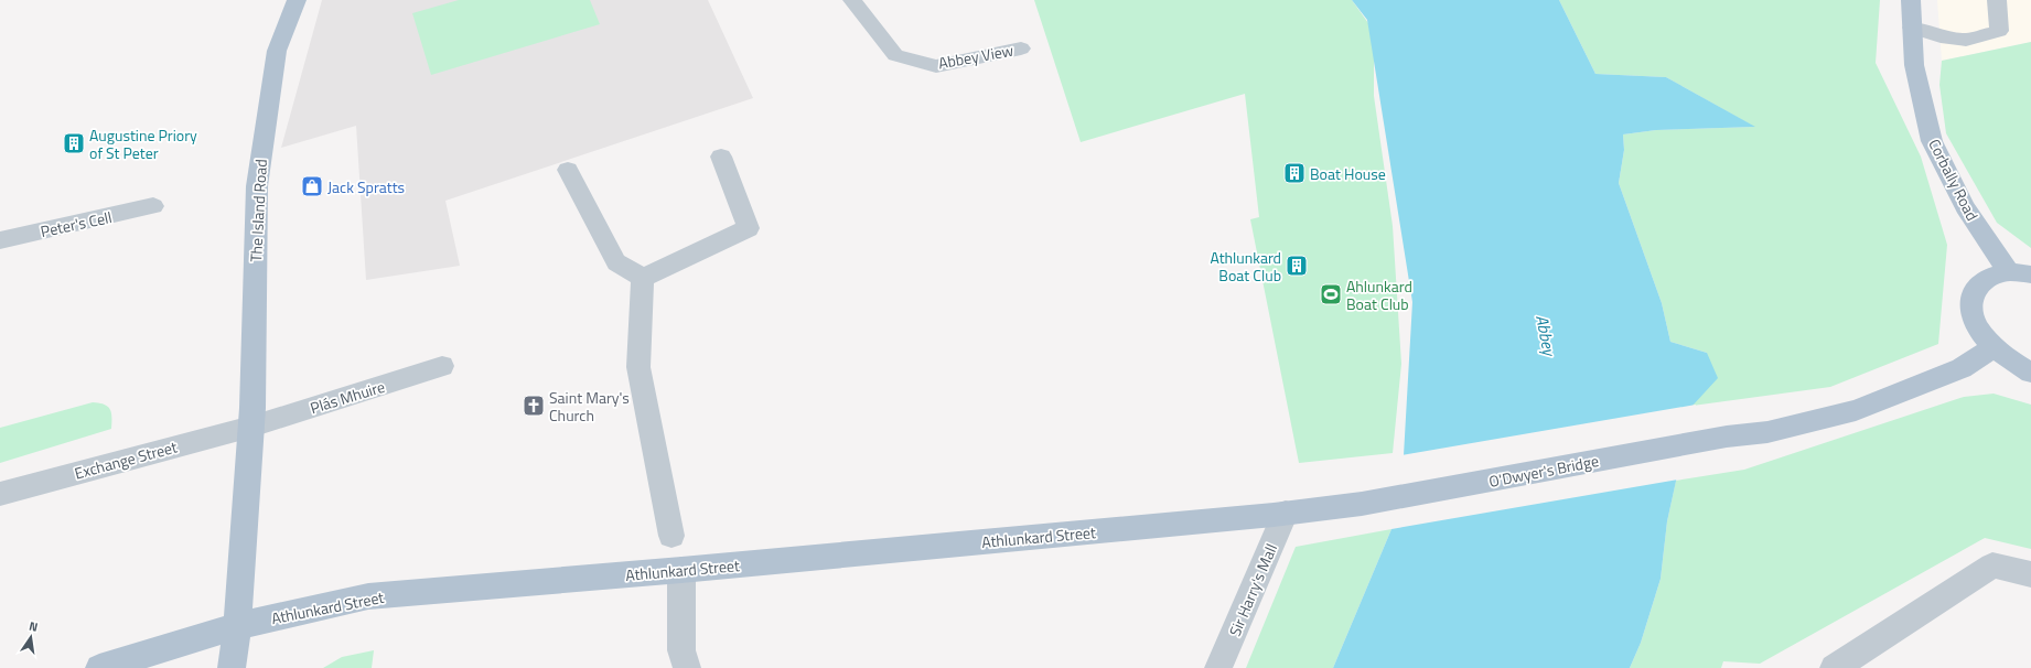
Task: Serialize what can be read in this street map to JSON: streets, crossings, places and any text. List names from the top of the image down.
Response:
{
  "streets": {
    "main road": [
      "Corbally Road",
      "The Island Road",
      "O'Dwyer's Bridge",
      "Athlunkard Street"
    ],
    "street": [
      "Abbey View",
      "Peter's Cell",
      "Plás Mhuire",
      "Exchange Street",
      "Sir Harry's Mall"
    ]
  },
  "crossings": [
    ["The Island Road", "Plás Mhuire"],
    ["The Island Road", "Exchange Street"],
    ["The Island Road", "Athlunkard Street"],
    ["Plás Mhuire", "Exchange Street"],
    ["O'Dwyer's Bridge", "Athlunkard Street"],
    ["O'Dwyer's Bridge", "Sir Harry's Mall"],
    ["Athlunkard Street", "Sir Harry's Mall"]
  ],
  "water": ["Abbey"],
  "places": {
    "building": ["Augustine Priory of St Peter", "Boat House", "Athlunkard Boat Club"],
    "shop": ["Jack Spratts"],
    "sports": ["Ahlunkard Boat Club"],
    "church": ["Saint Mary's Church"]
  },
  "north": "top"
}
